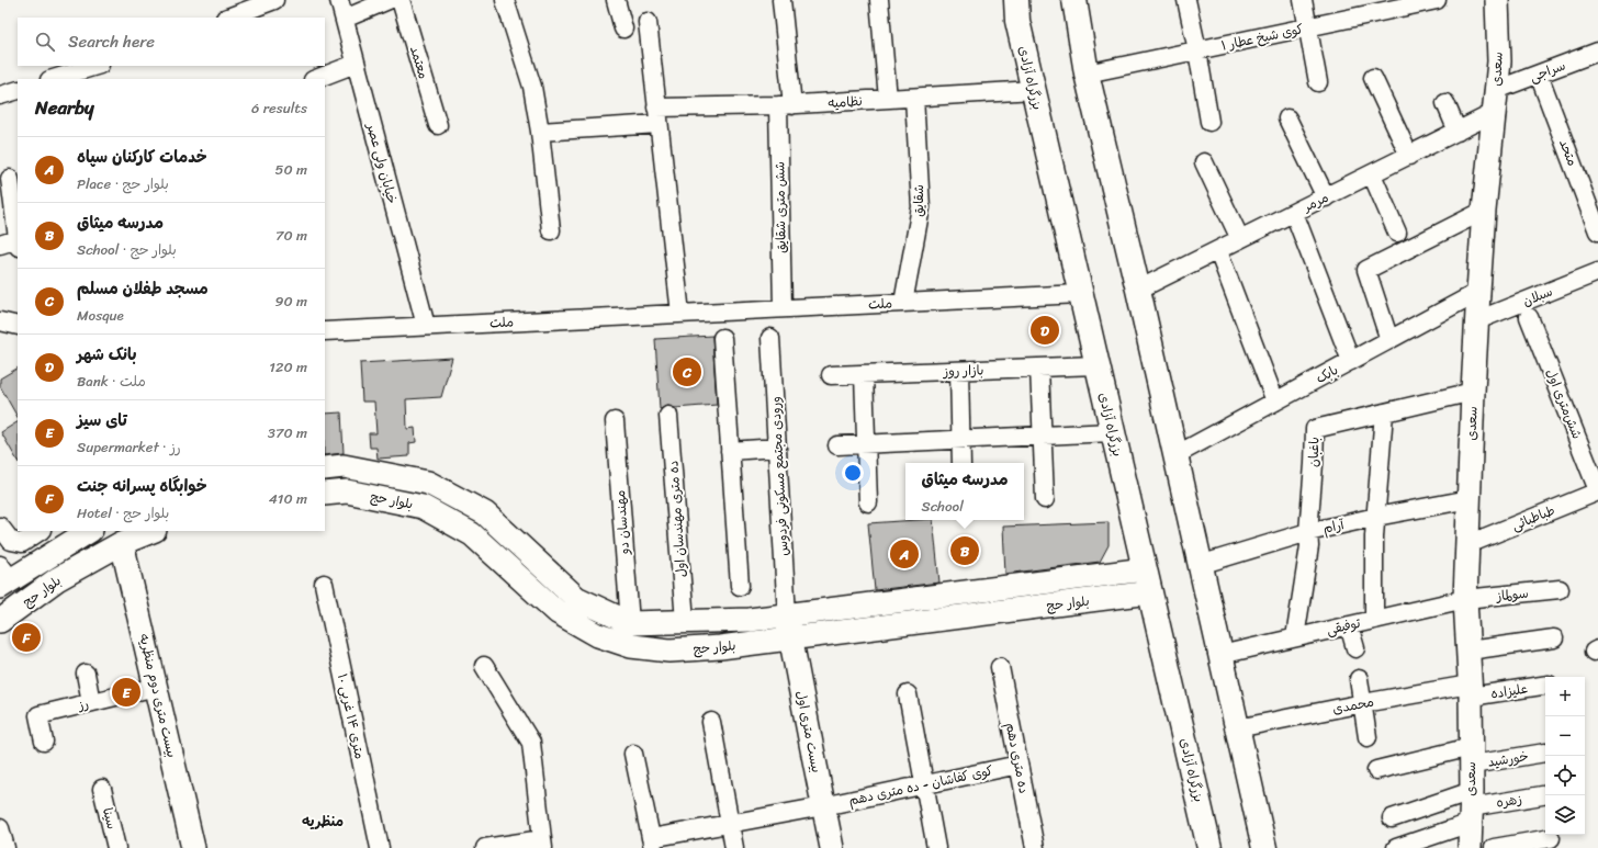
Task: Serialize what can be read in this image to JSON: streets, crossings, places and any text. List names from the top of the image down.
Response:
{
  "streets": {
    "highway": ["بزرگراه آزادی"],
    "main road": [
      "سعدی",
      "بلوار حج",
      "بیست متری دوم منظریه",
      "بیست متری اول"
    ],
    "street": [
      "کوی شیخ عطار ۱",
      "معتمد",
      "سراجی",
      "نظامیه",
      "متحد",
      "خیابان ولی عصر",
      "شقایق",
      "مرمر",
      "شش متری شقایق",
      "سبلان",
      "ملت",
      "بازار روز",
      "بابک",
      "شش‌متری اول",
      "باغبان",
      "ورودی مجتمع مسکونی فردوس",
      "طباطبائی",
      "ده متری مهندسان اول",
      "مهندسان دو",
      "آرام",
      "سولماز",
      "توفیقی",
      "علیزاده",
      "رز",
      "محمدی",
      "۱۰ متری ۱۴ غربی",
      "ده متری دهم",
      "خورشید",
      "کوی کفاشان - ده متری دهم",
      "زهره",
      "سینا"
    ]
  },
  "crossings": [
    ["سعدی", "سراجی"],
    ["سعدی", "مرمر"],
    ["سعدی", "سبلان"],
    ["سعدی", "بابک"],
    ["سعدی", "باغبان"],
    ["سعدی", "طباطبائی"],
    ["سعدی", "آرام"],
    ["سعدی", "سولماز"],
    ["سعدی", "توفیقی"],
    ["سعدی", "علیزاده"],
    ["سعدی", "محمدی"],
    ["سعدی", "خورشید"],
    ["سعدی", "زهره"],
    ["سراجی", "متحد"],
    ["بزرگراه آزادی", "نظامیه"],
    ["بزرگراه آزادی", "ملت"],
    ["بزرگراه آزادی", "بازار روز"],
    ["بزرگراه آزادی", "بلوار حج"],
    ["نظامیه", "شقایق"],
    ["نظامیه", "شش متری شقایق"],
    ["خیابان ولی عصر", "ملت"],
    ["شقایق", "ملت"],
    ["شش متری شقایق", "ملت"],
    ["شش‌متری اول", "طباطبائی"],
    ["باغبان", "آرام"],
    ["باغبان", "توفیقی"],
    ["ورودی مجتمع مسکونی فردوس", "بلوار حج"],
    ["ورودی مجتمع مسکونی فردوس", "بیست متری اول"],
    ["بلوار حج", "ده متری مهندسان اول"],
    ["بلوار حج", "مهندسان دو"],
    ["بلوار حج", "بیست متری دوم منظریه"],
    ["بلوار حج", "بیست متری اول"],
    ["سولماز", "توفیقی"],
    ["علیزاده", "محمدی"],
    ["بیست متری دوم منظریه", "رز"],
    ["بیست متری اول", "کوی کفاشان - ده متری دهم"],
    ["ده متری دهم", "کوی کفاشان - ده متری دهم"]
  ],
  "districts": ["منظریه"],
  "page": {
    "search": "Search here",
    "heading": ["Nearby", "6 results"],
    "list": [
      {
        "mark": "A",
        "name": "خدمات کارکنان سپاه",
        "note": "Place · بلوار حج",
        "value": "50 m"
      },
      {
        "mark": "B",
        "name": "مدرسه میثاق",
        "note": "School · بلوار حج",
        "value": "70 m"
      },
      {
        "mark": "C",
        "name": "مسجد طفلان مسلم",
        "note": "Mosque",
        "value": "90 m"
      },
      {
        "mark": "D",
        "name": "بانک شهر",
        "note": "Bank · ملت",
        "value": "120 m"
      },
      {
        "mark": "E",
        "name": "تای سیز",
        "note": "Supermarket · رز",
        "value": "370 m"
      },
      {
        "mark": "F",
        "name": "خوابگاه پسرانه جنت",
        "note": "Hotel · بلوار حج",
        "value": "410 m"
      }
    ],
    "pins": [
      "D",
      "C",
      "B",
      "A",
      "F",
      "E"
    ],
    "popup": ["مدرسه میثاق", "School"],
    "map_buttons": ["+", "−"]
  }
}
